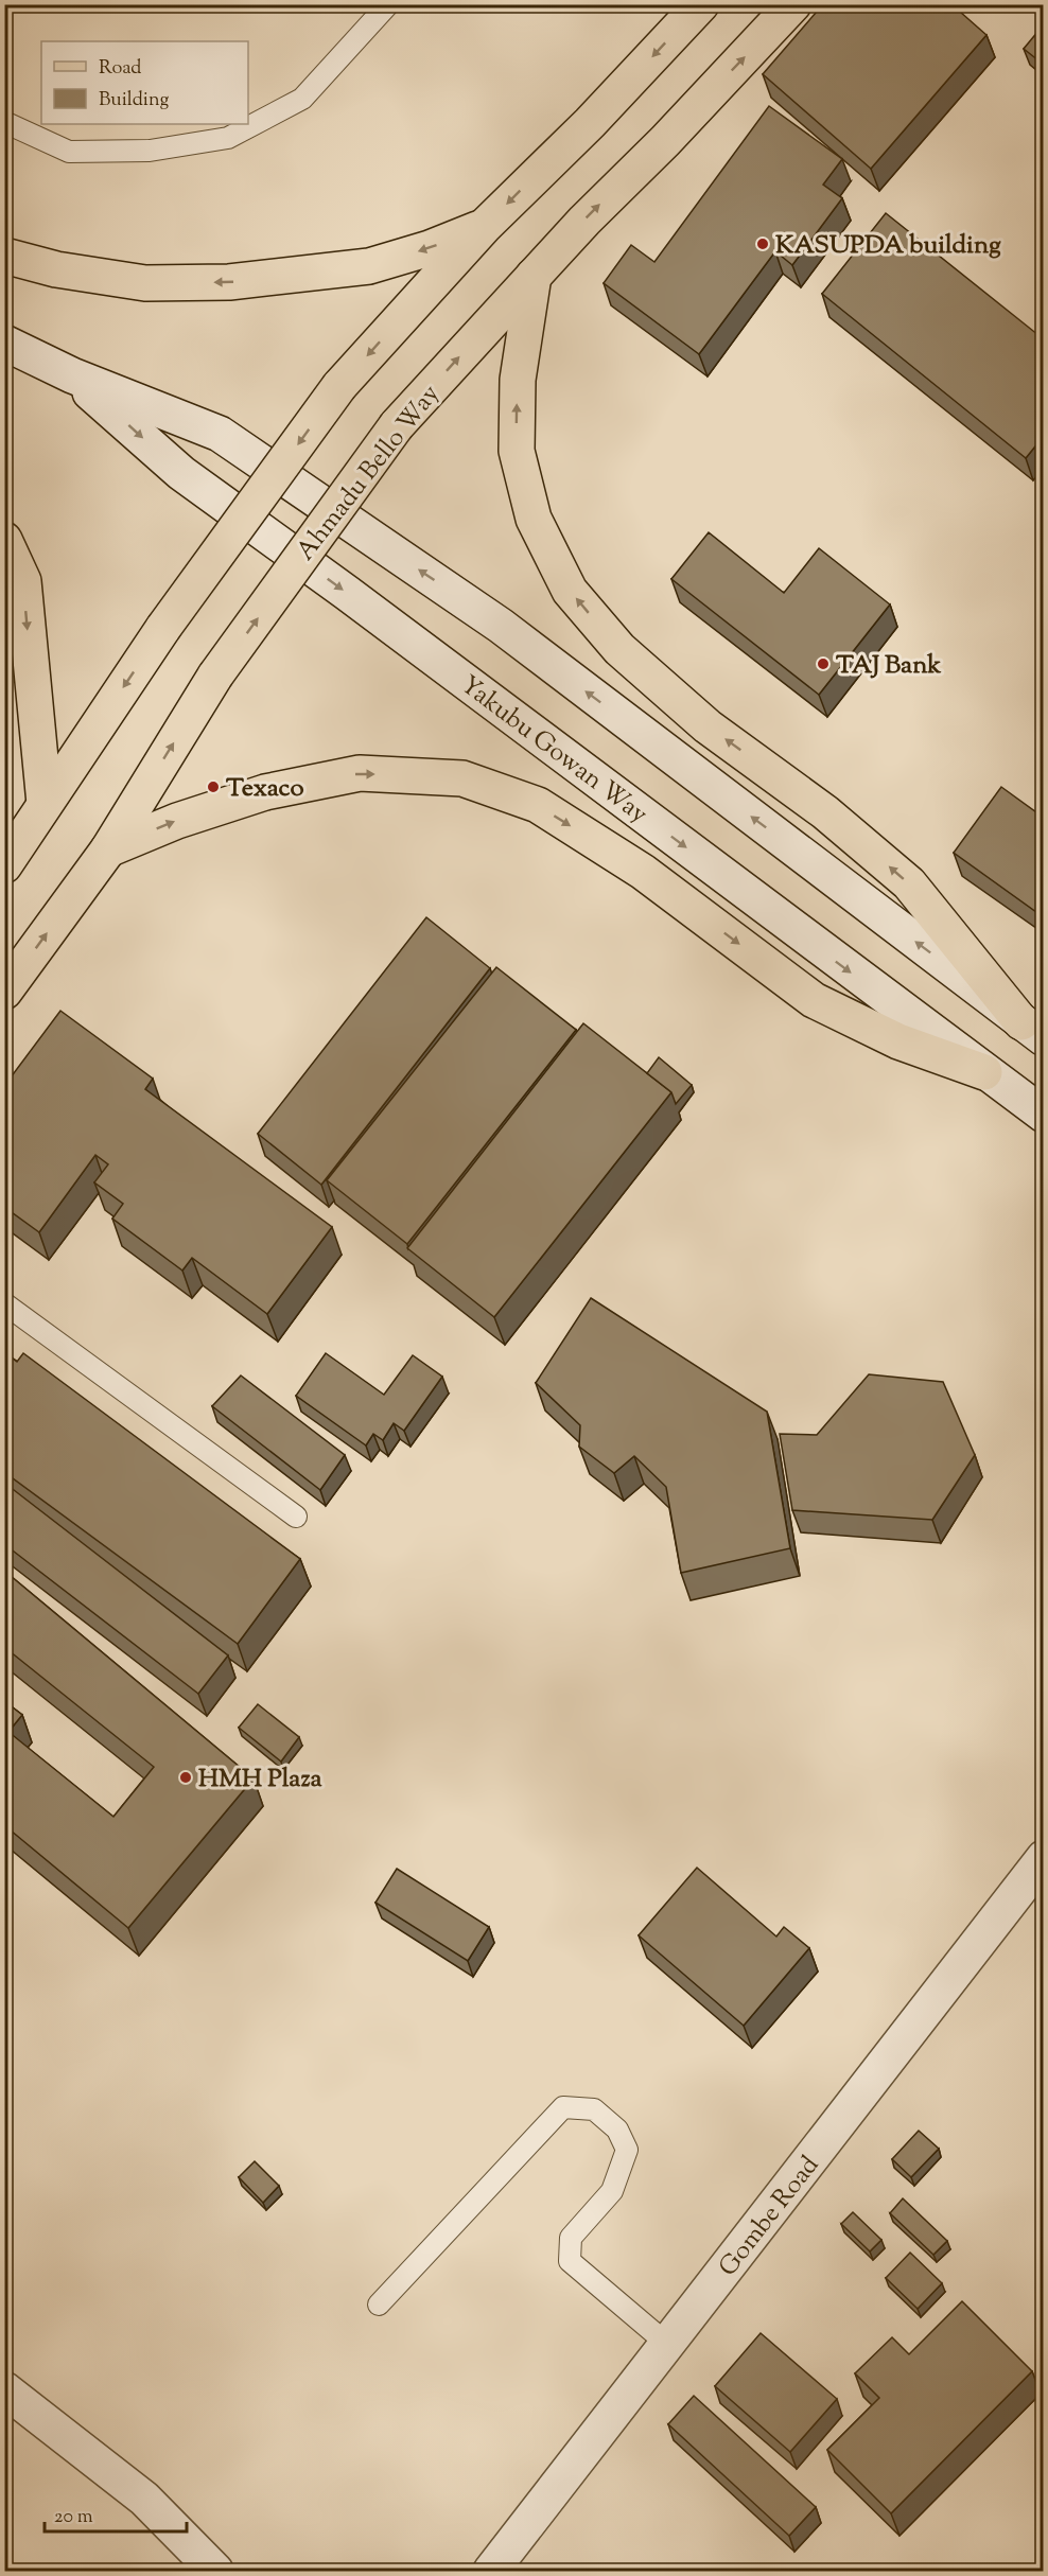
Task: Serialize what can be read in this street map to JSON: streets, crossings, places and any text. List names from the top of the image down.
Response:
{
  "streets": {
    "main road": ["Ahmadu Bello Way"],
    "street": ["Yakubu Gowan Way", "Gombe Road"]
  },
  "places": [
    "KASUPDA building",
    "TAJ Bank",
    "Texaco",
    "HMH Plaza"
  ],
  "legend": ["Road", "Building"],
  "scale_bar": "20 m"
}
